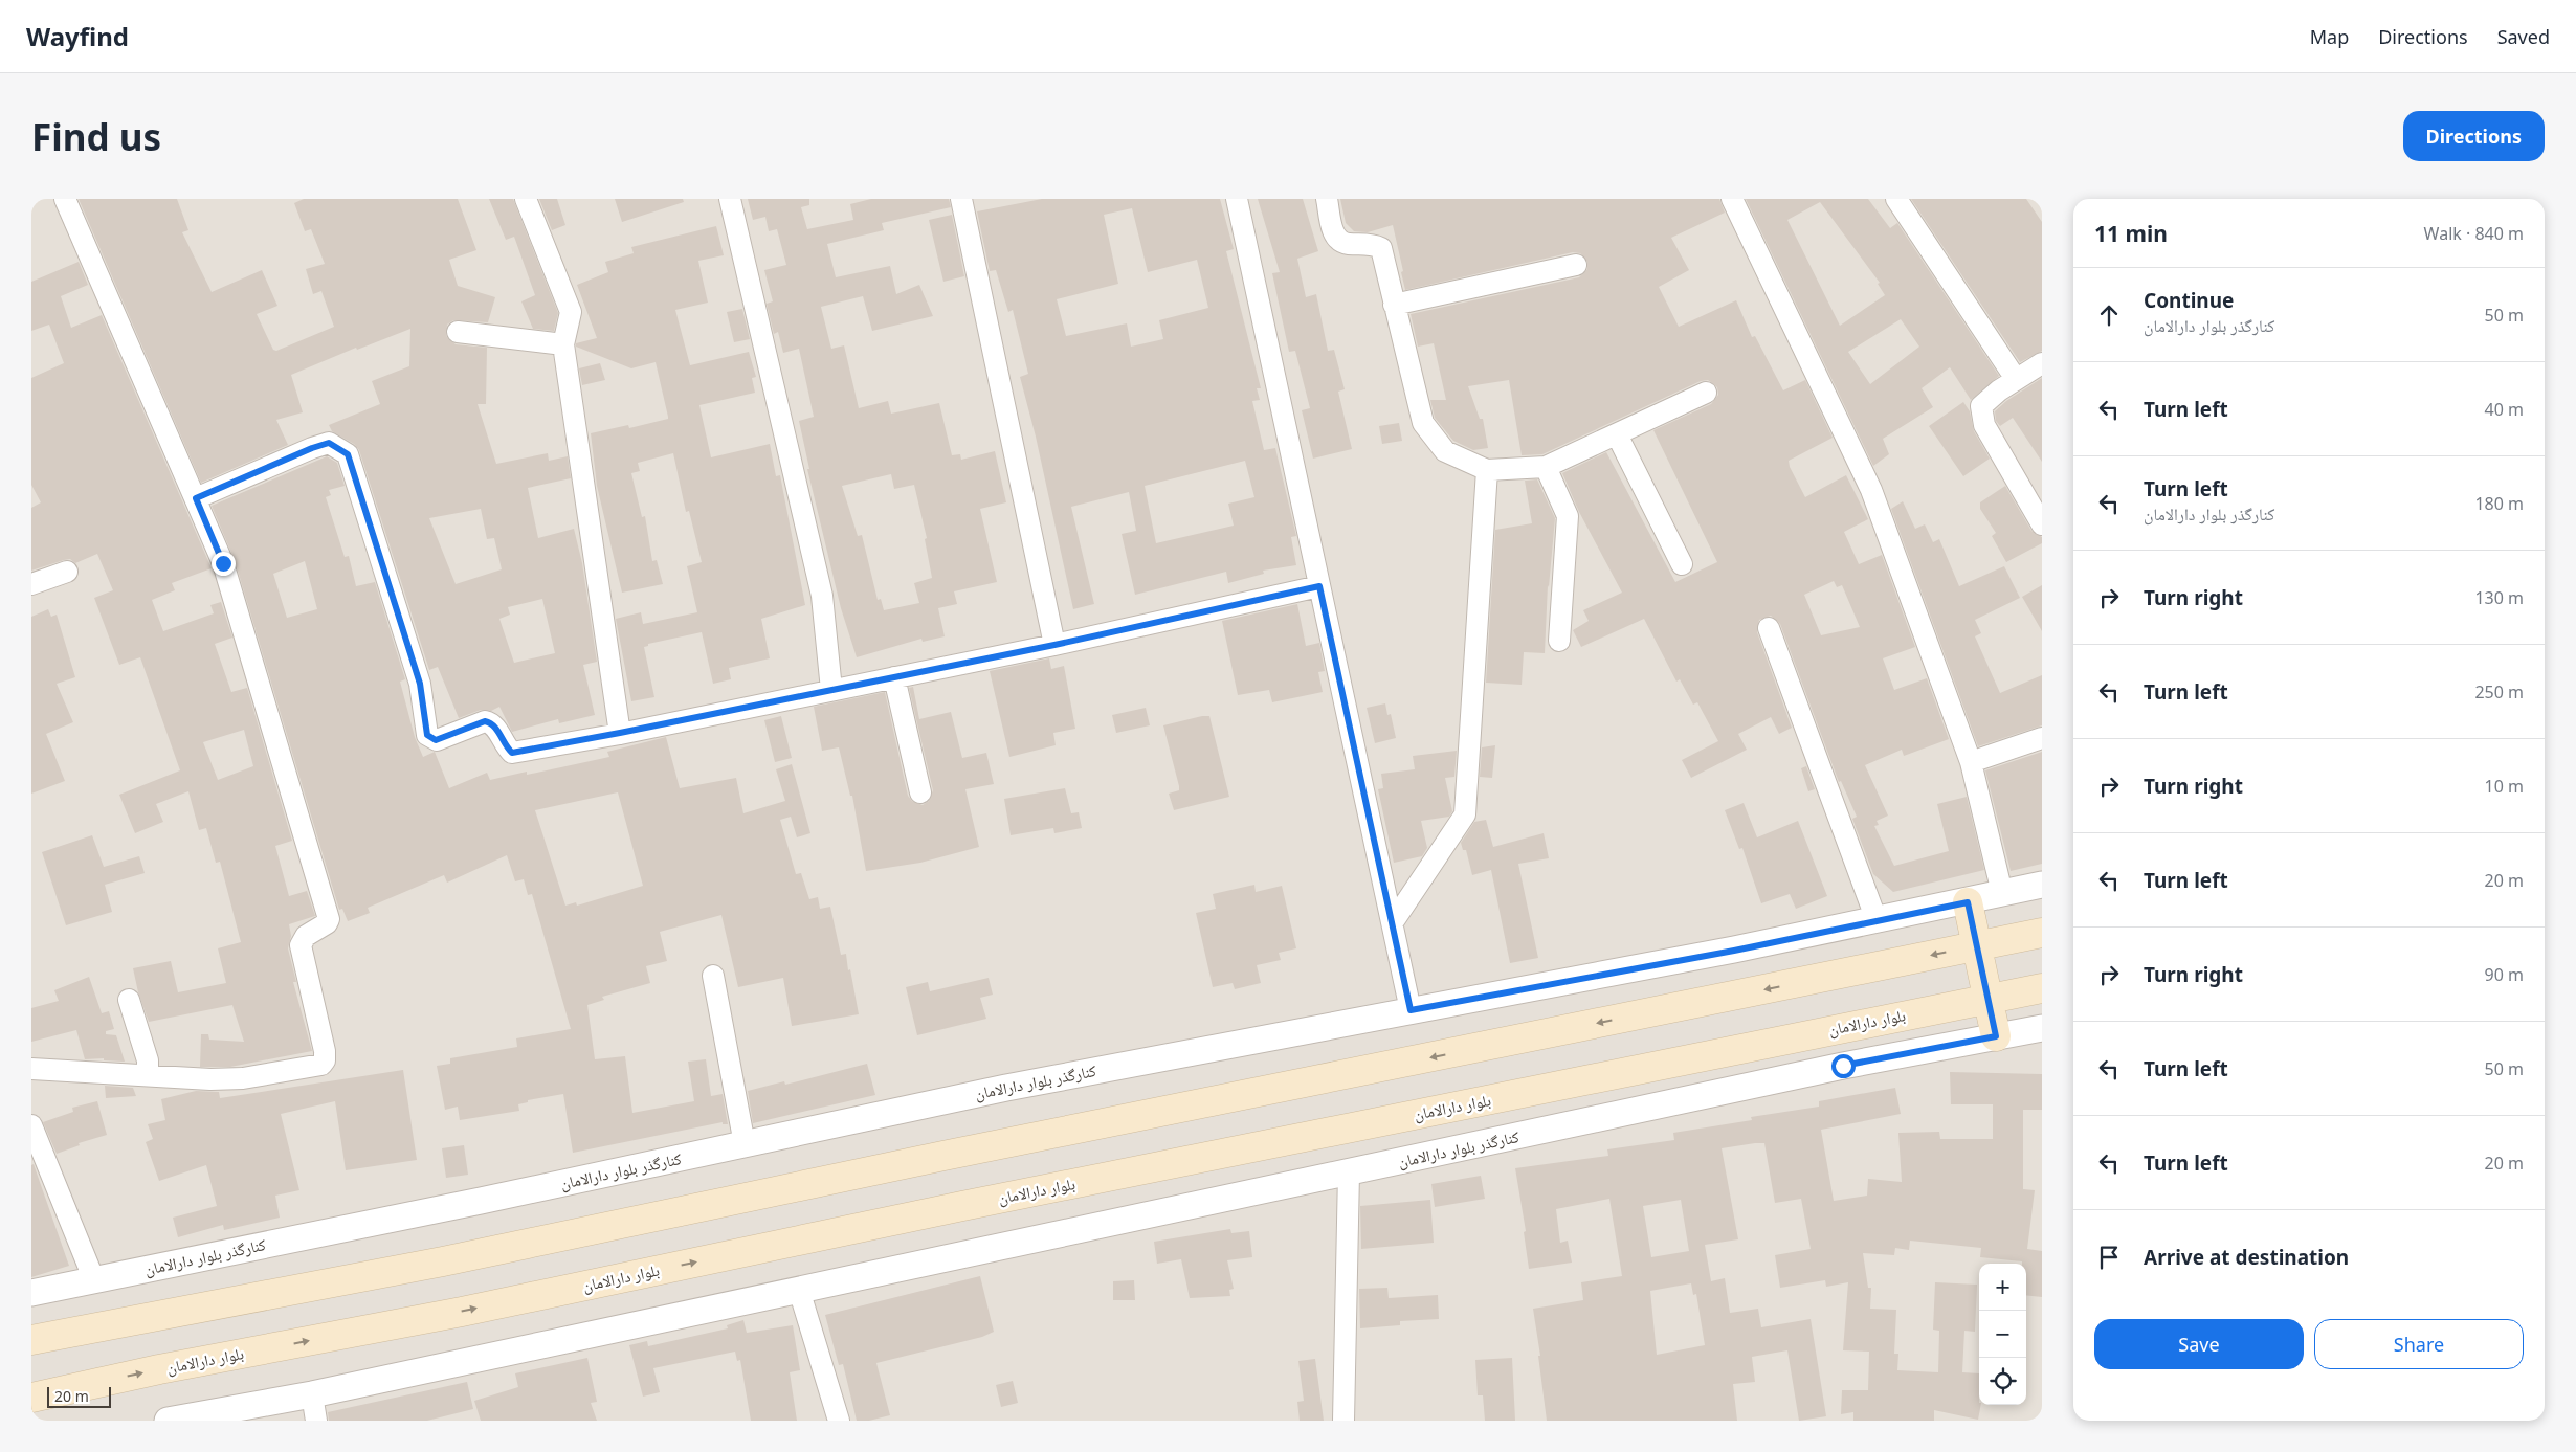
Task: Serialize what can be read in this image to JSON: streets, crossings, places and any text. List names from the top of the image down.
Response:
{
  "streets": {
    "main road": ["بلوار دارالامان"],
    "street": ["کنارگذر بلوار دارالامان"]
  },
  "scale_bar": "20 m",
  "page": {
    "header": "Wayfind",
    "nav": ["Map", "Directions", "Saved"],
    "buttons": [
      "Directions",
      ["Save", "Share"]
    ],
    "title": "Find us",
    "heading": ["11 min", "Walk · 840 m"],
    "list": [
      ["Continue", "کنارگذر بلوار دارالامان", "50 m"],
      ["Turn left", "40 m"],
      ["Turn left", "کنارگذر بلوار دارالامان", "180 m"],
      ["Turn right", "130 m"],
      ["Turn left", "250 m"],
      ["Turn right", "10 m"],
      ["Turn left", "20 m"],
      ["Turn right", "90 m"],
      ["Turn left", "50 m"],
      ["Turn left", "20 m"],
      "Arrive at destination"
    ],
    "map_buttons": ["+", "−"],
    "scale": "20 m"
  }
}
